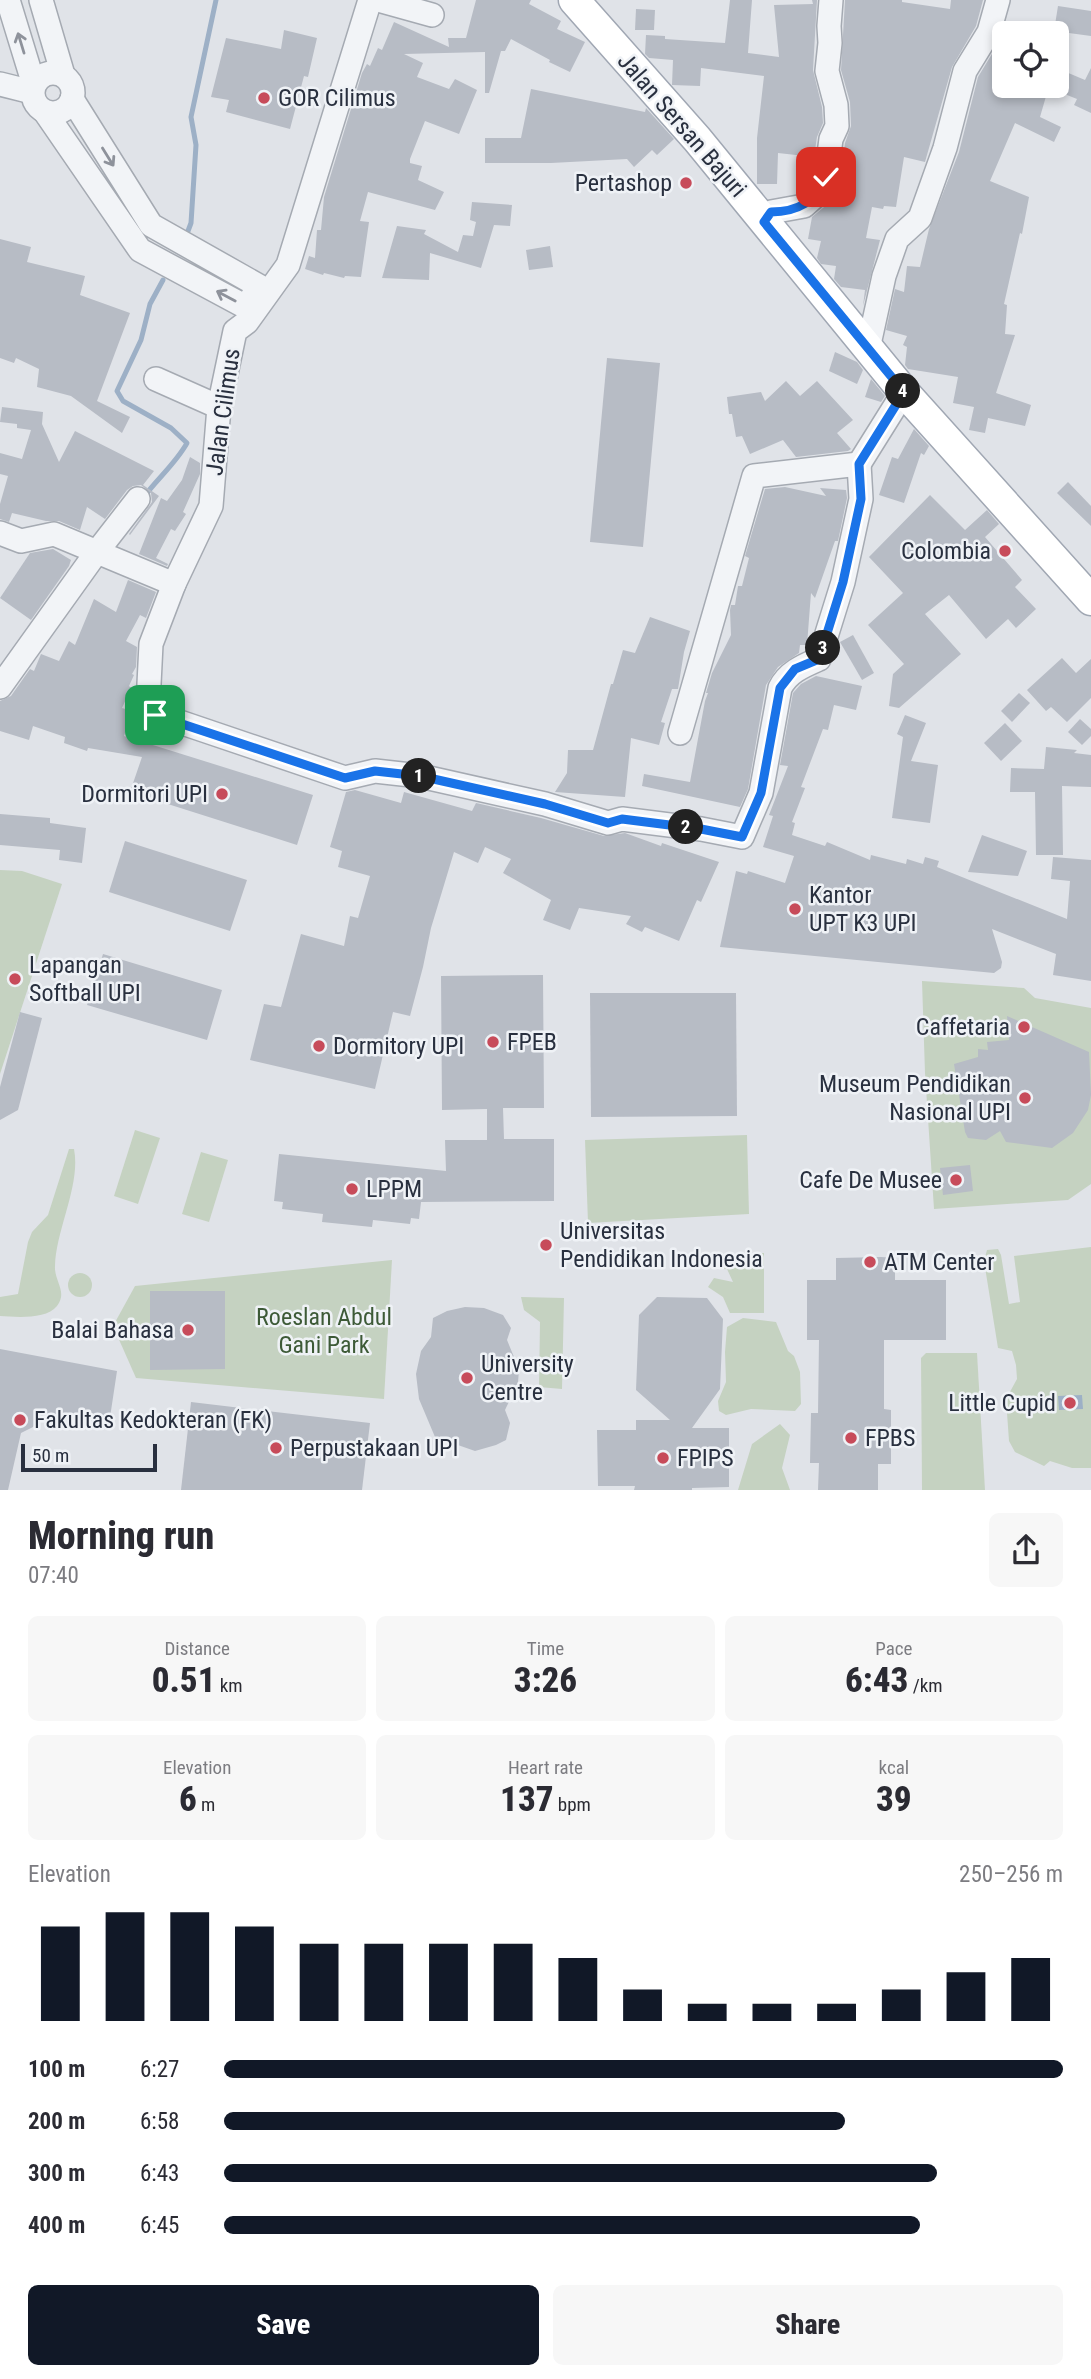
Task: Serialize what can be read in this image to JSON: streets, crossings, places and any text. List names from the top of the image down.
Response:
{
  "streets": {
    "main road": ["Jalan Sersan Bajuri"],
    "street": ["Jalan Cilimus"]
  },
  "parks": ["Roeslan Abdul Gani Park"],
  "places": [
    "GOR Cilimus",
    "Pertashop",
    "Colombia",
    "Dormitori UPI",
    "Kantor UPT K3 UPI",
    "Lapangan Softball UPI",
    "Caffetaria",
    "FPEB",
    "Dormitory UPI",
    "Museum Pendidikan Nasional UPI",
    "Cafe De Musee",
    "LPPM",
    "Universitas Pendidikan Indonesia",
    "ATM Center",
    "Balai Bahasa",
    "University Centre",
    "Little Cupid",
    "Fakultas Kedokteran (FK)",
    "FPBS",
    "Perpustakaan UPI",
    "FPIPS"
  ],
  "scale_bar": "50 m",
  "page": {
    "pins": [
      "4",
      "3",
      "1",
      "2"
    ],
    "scale": "50 m",
    "heading": ["Morning run", "07:40"],
    "stats": [
      ["Distance", "0.51 km"],
      ["Time", "3:26"],
      ["Pace", "6:43 /km"],
      ["Elevation", "6 m"],
      ["Heart rate", "137 bpm"],
      ["kcal", "39"]
    ],
    "chart": ["Elevation", "250–256 m"],
    "list": [
      {
        "name": "100 m",
        "note": "6:27"
      },
      {
        "name": "200 m",
        "note": "6:58"
      },
      {
        "name": "300 m",
        "note": "6:43"
      },
      {
        "name": "400 m",
        "note": "6:45"
      }
    ],
    "buttons": ["Save", "Share"]
  }
}
